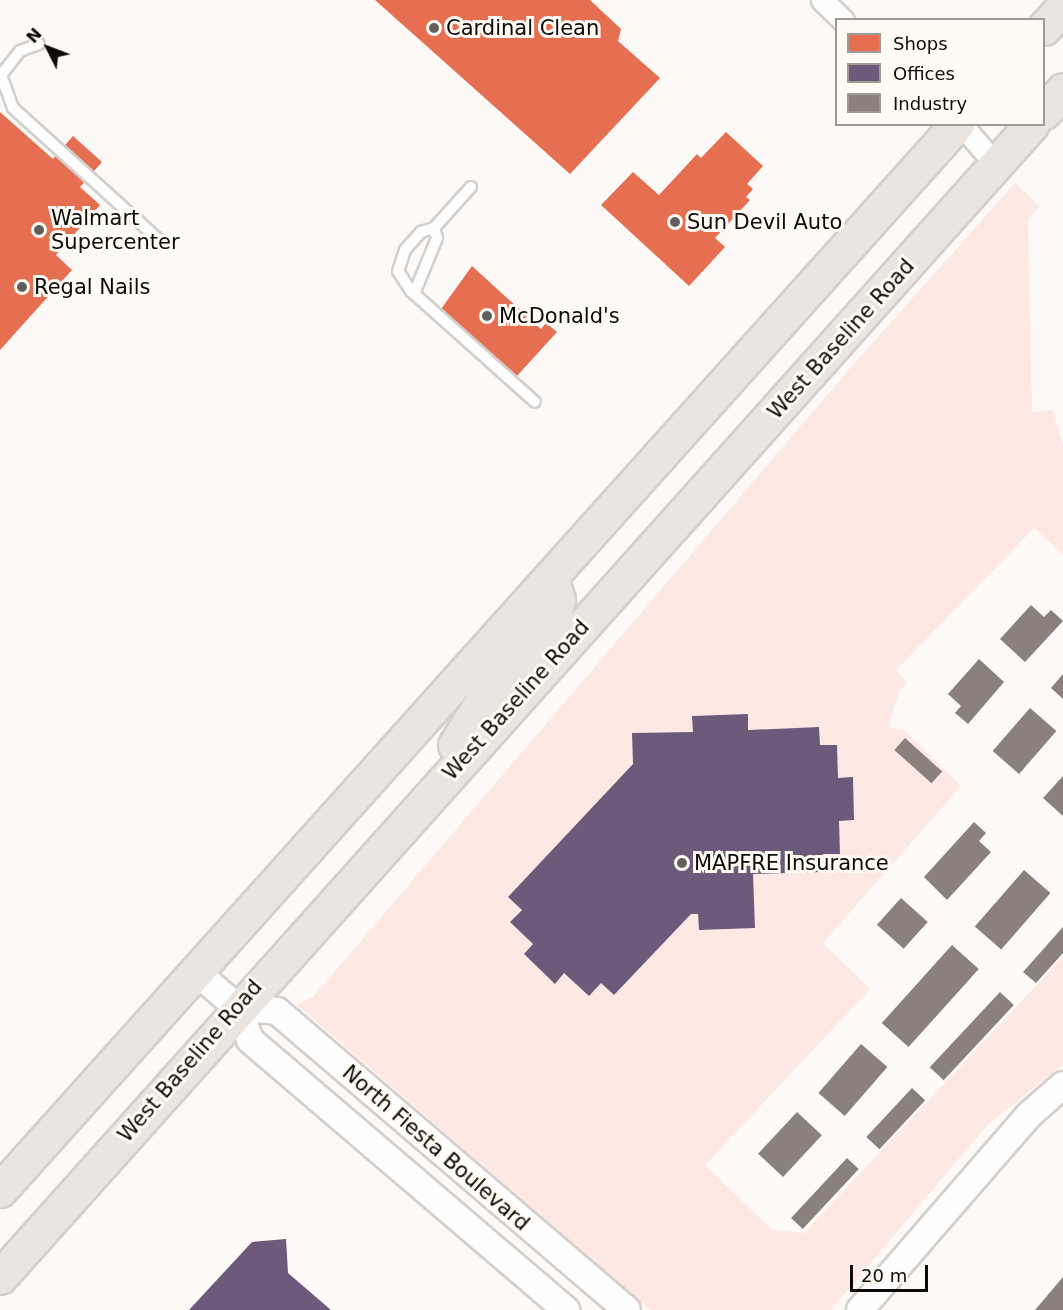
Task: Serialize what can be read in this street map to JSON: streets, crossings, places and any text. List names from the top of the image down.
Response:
{
  "streets": {
    "main road": ["West Baseline Road"],
    "street": ["North Fiesta Boulevard"]
  },
  "crossings": [
    ["West Baseline Road", "North Fiesta Boulevard"]
  ],
  "places": [
    "Cardinal Clean",
    "Sun Devil Auto",
    "Walmart Supercenter",
    "Regal Nails",
    "McDonald's",
    "MAPFRE Insurance"
  ],
  "legend": ["Shops", "Offices", "Industry"],
  "scale_bar": "20 m",
  "north": "top left"
}
